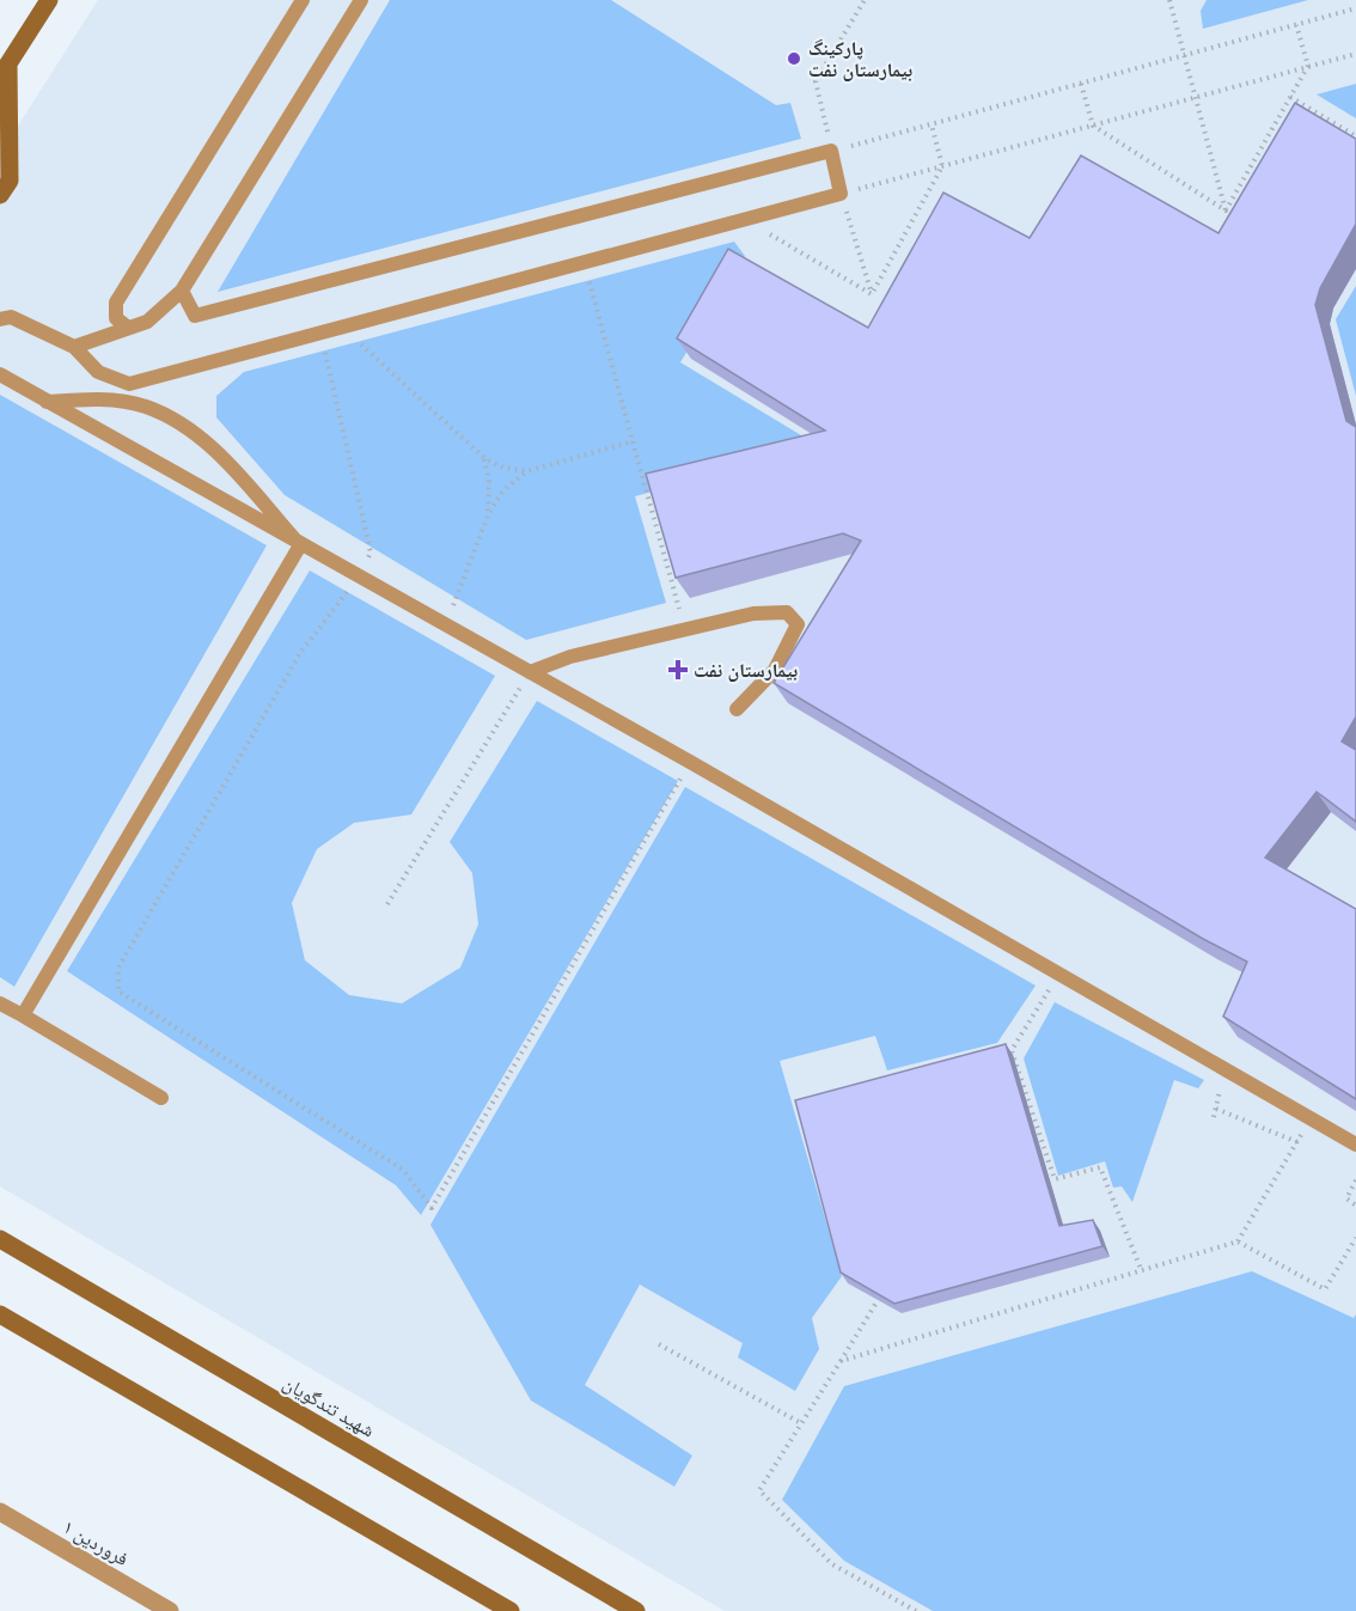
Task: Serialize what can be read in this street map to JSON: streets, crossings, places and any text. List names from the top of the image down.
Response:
{
  "streets": {
    "main road": ["شهید تندگویان"],
    "street": ["فروردین ۱"]
  },
  "places": {
    "other": ["پارکینگ بیمارستان نفت"],
    "health": ["بیمارستان نفت"]
  }
}
